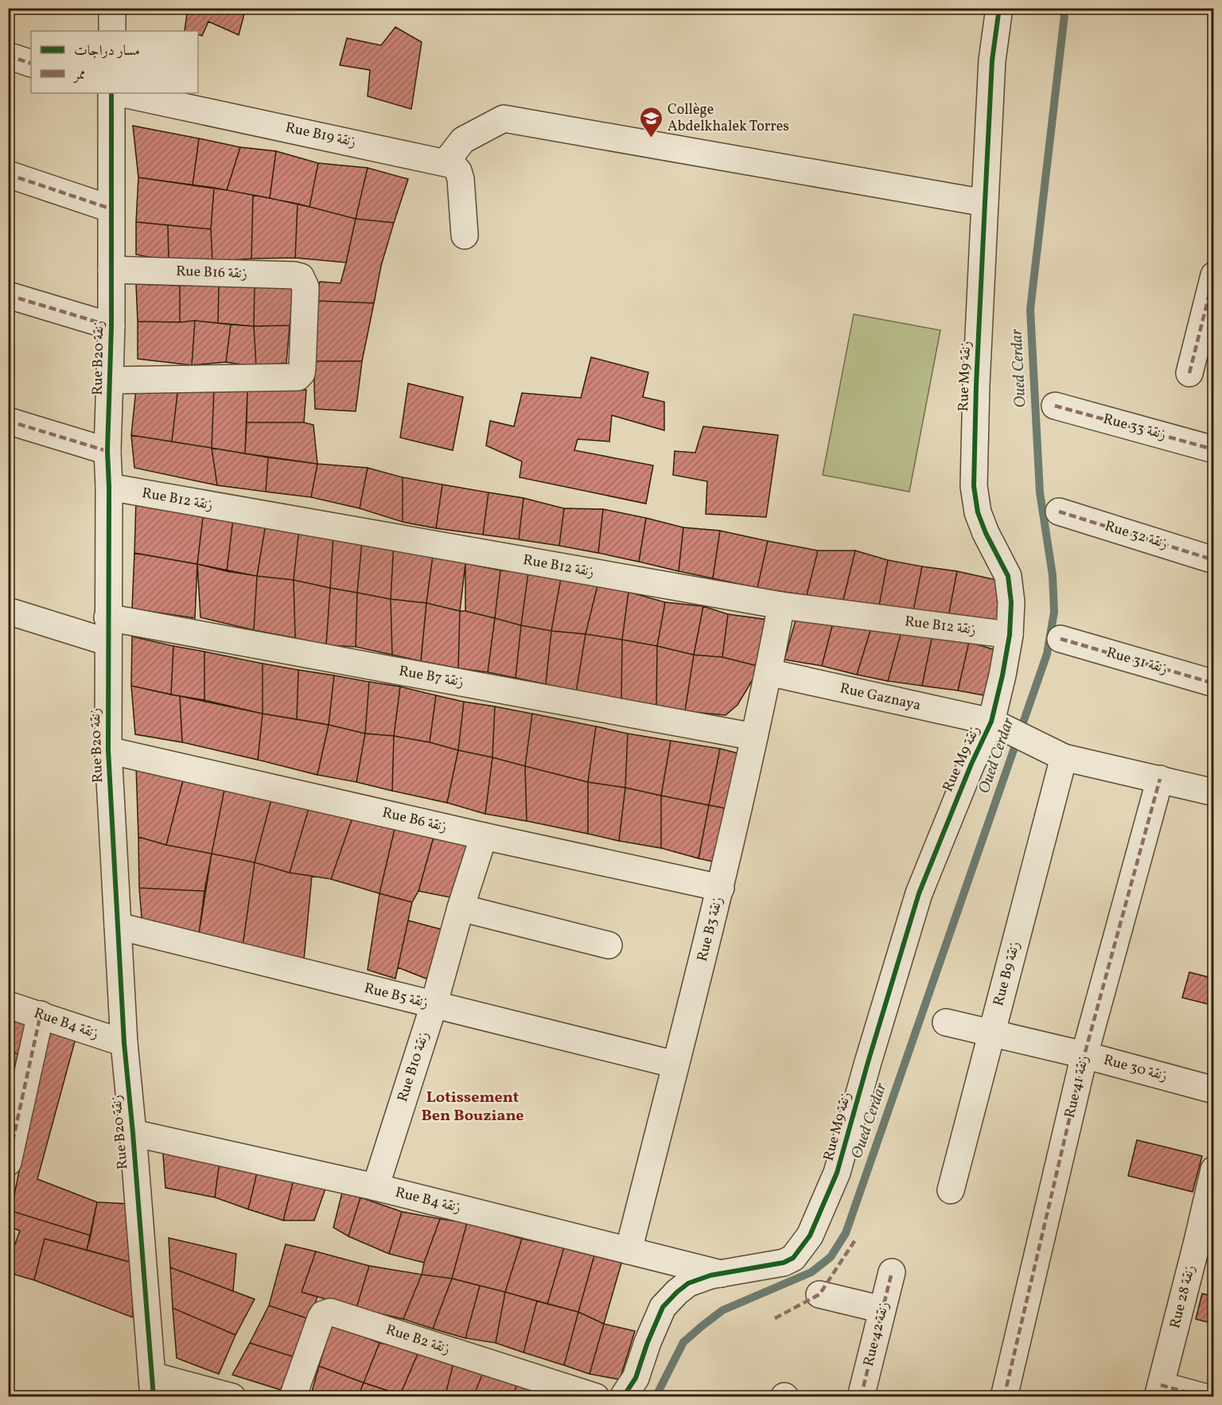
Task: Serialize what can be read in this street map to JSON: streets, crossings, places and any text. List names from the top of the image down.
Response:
{
  "streets": {
    "street": [
      "Rue B19 زنقة",
      "Rue B16 زنقة",
      "Rue B20 زنقة",
      "Rue M9 زنقة",
      "Rue 33 زنقة",
      "Rue B12 زنقة",
      "Rue 32 زنقة",
      "Rue 31 زنقة",
      "Rue B7 زنقة",
      "Rue Gaznaya",
      "Rue B6 زنقة",
      "Rue B3 زنقة",
      "Rue B9 زنقة",
      "Rue B5 زنقة",
      "Rue B4 زنقة",
      "Rue B10 زنقة",
      "Rue 30 زنقة",
      "Rue 41 زنقة",
      "Rue 28 زنقة",
      "Rue 42 زنقة",
      "Rue B2 زنقة"
    ]
  },
  "crossings": [
    ["Rue B16 زنقة", "Rue B20 زنقة"],
    ["Rue B20 زنقة", "Rue B12 زنقة"],
    ["Rue B20 زنقة", "Rue B7 زنقة"],
    ["Rue B20 زنقة", "Rue B6 زنقة"],
    ["Rue B20 زنقة", "Rue B5 زنقة"],
    ["Rue B20 زنقة", "Rue B4 زنقة"],
    ["Rue M9 زنقة", "Rue B12 زنقة"],
    ["Rue M9 زنقة", "Rue Gaznaya"],
    ["Rue M9 زنقة", "Rue B4 زنقة"],
    ["Rue B12 زنقة", "Rue B3 زنقة"],
    ["Rue B7 زنقة", "Rue B3 زنقة"],
    ["Rue Gaznaya", "Rue B3 زنقة"],
    ["Rue Gaznaya", "Rue B9 زنقة"],
    ["Rue Gaznaya", "Rue 41 زنقة"],
    ["Rue B6 زنقة", "Rue B3 زنقة"],
    ["Rue B6 زنقة", "Rue B10 زنقة"],
    ["Rue B3 زنقة", "Rue B5 زنقة"],
    ["Rue B3 زنقة", "Rue B4 زنقة"],
    ["Rue B9 زنقة", "Rue 30 زنقة"],
    ["Rue B5 زنقة", "Rue B10 زنقة"],
    ["Rue B4 زنقة", "Rue B10 زنقة"],
    ["Rue 30 زنقة", "Rue 41 زنقة"]
  ],
  "districts": ["Lotissement Ben Bouziane"],
  "water": ["Oued Cerdar"],
  "places": {
    "school or university": ["Collège Abdelkhalek Torres"]
  },
  "legend": ["مسار دراجات", "ممر"]
}
